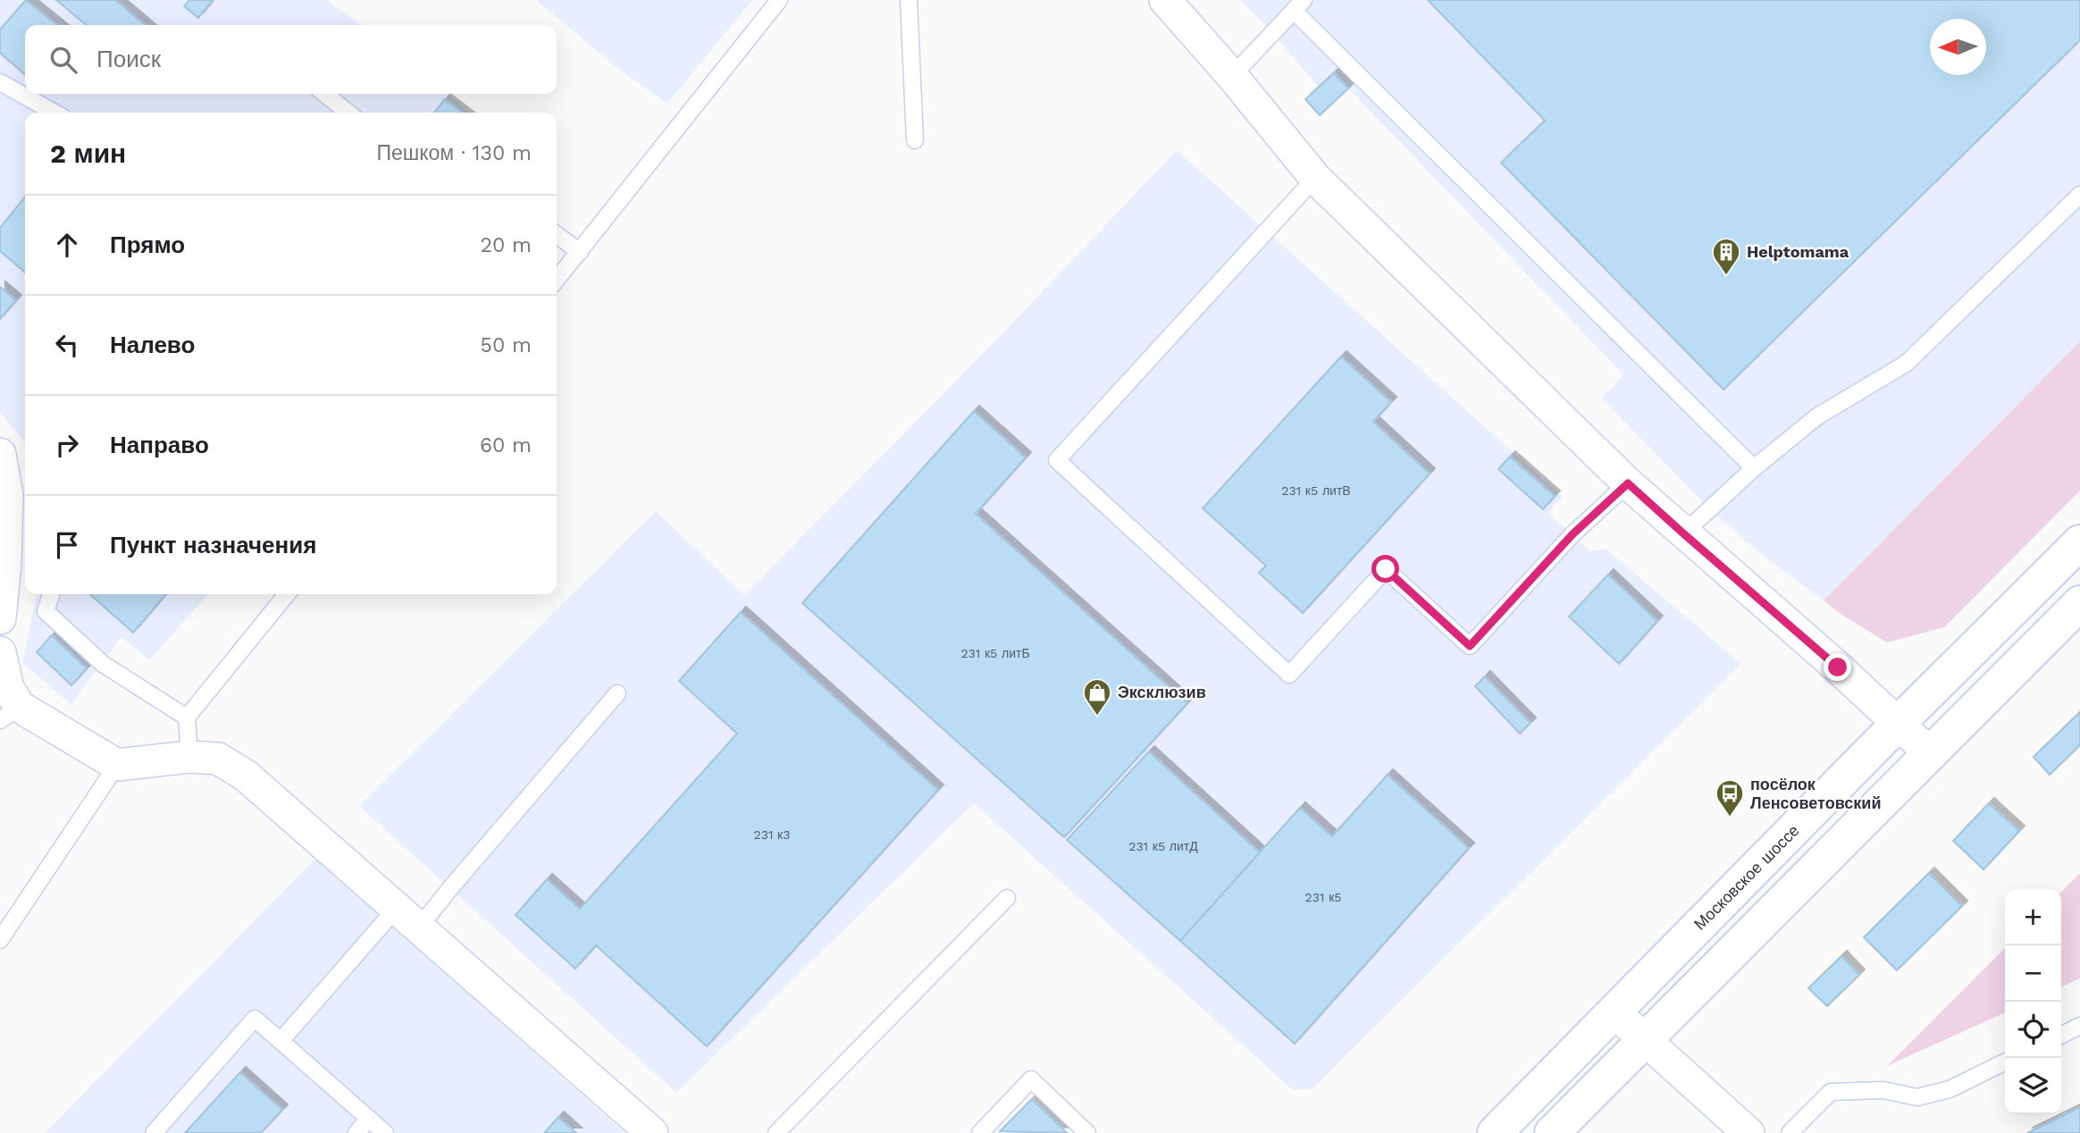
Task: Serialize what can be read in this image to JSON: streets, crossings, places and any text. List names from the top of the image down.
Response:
{
  "streets": {
    "highway": ["Московское шоссе"]
  },
  "places": {
    "building": ["Helptomama"],
    "shop": ["Эксклюзив"],
    "bus stop": ["посёлок Ленсоветовский"]
  },
  "house_numbers": [
    "231 к5 литВ",
    "231 к5 литБ",
    "231 к3",
    "231 к5 литД",
    "231 к5"
  ],
  "north": "left",
  "page": {
    "search": "Поиск",
    "heading": ["2 мин", "Пешком · 130 m"],
    "list": [
      ["Прямо", "20 m"],
      ["Налево", "50 m"],
      ["Направо", "60 m"],
      "Пункт назначения"
    ],
    "map_buttons": ["+", "−"]
  }
}
